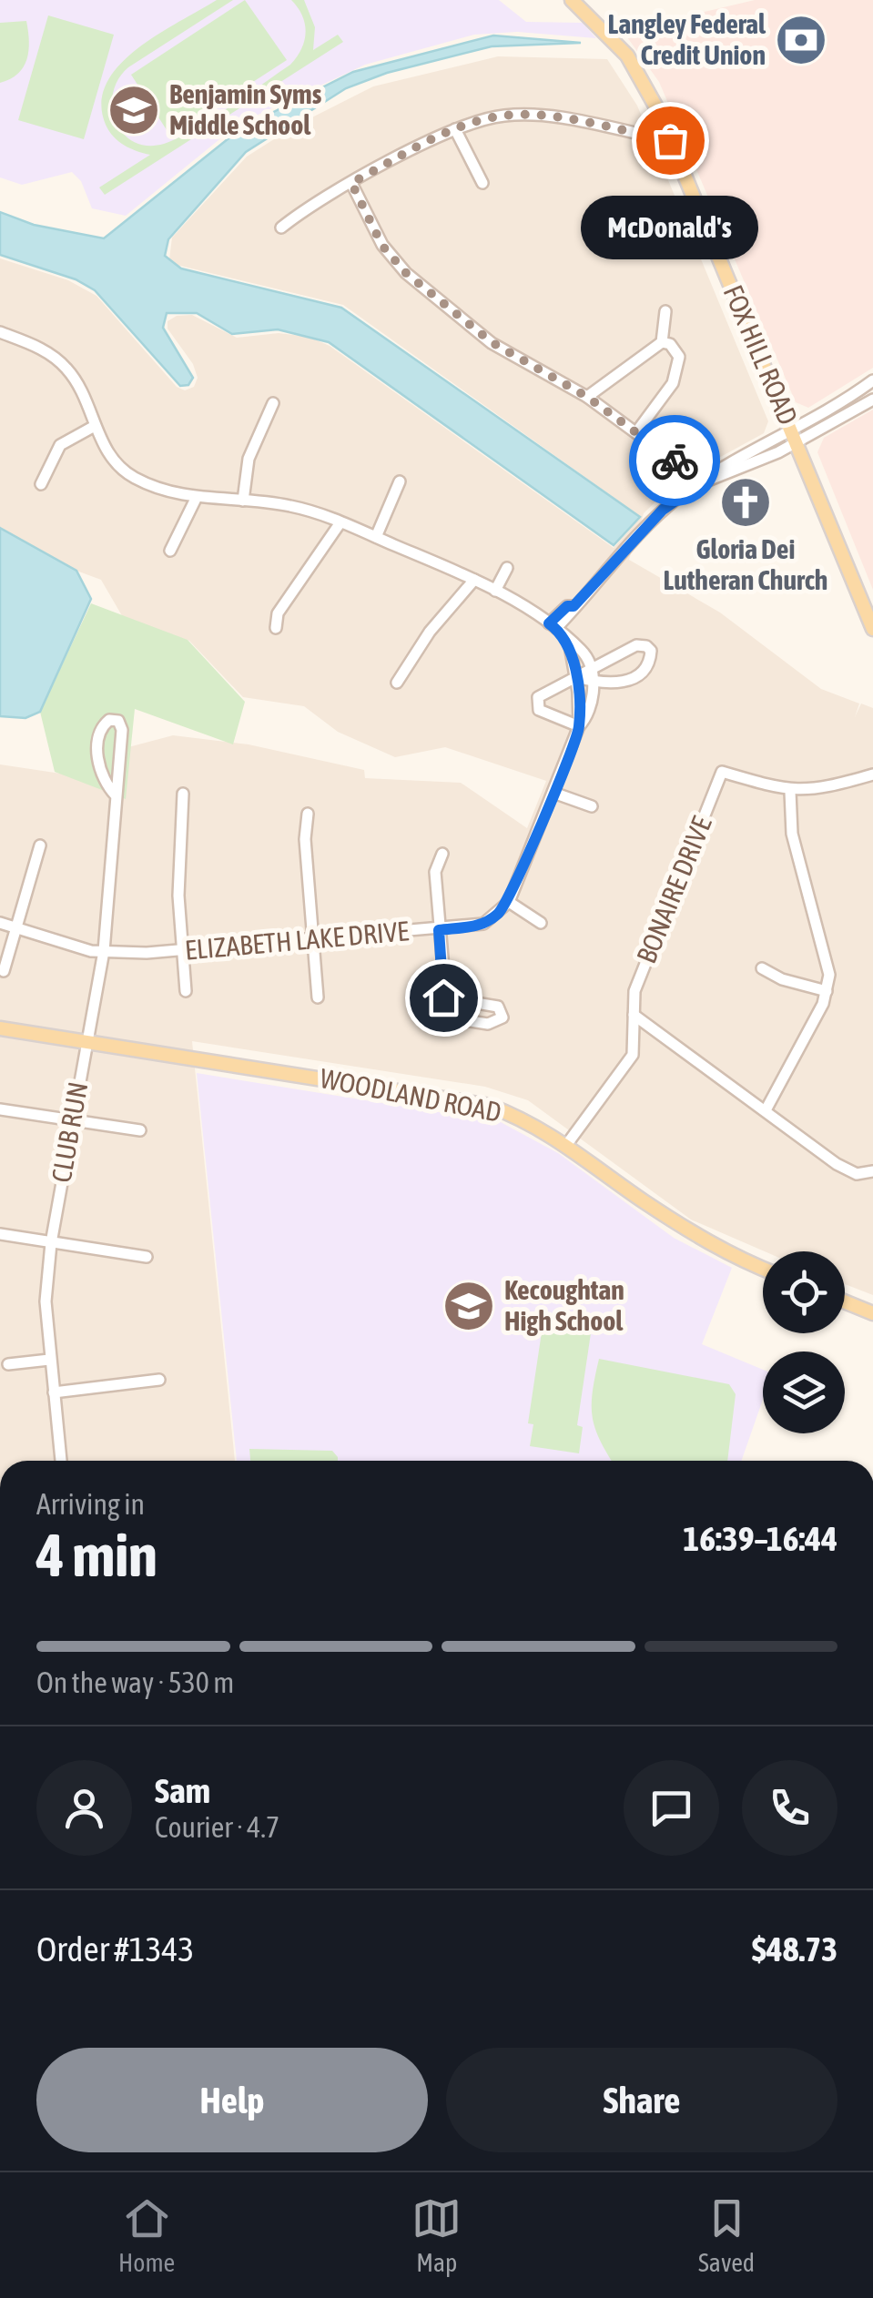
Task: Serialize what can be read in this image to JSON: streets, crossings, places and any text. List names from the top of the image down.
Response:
{
  "streets": {
    "main road": ["FOX HILL ROAD", "WOODLAND ROAD"],
    "street": ["BONAIRE DRIVE", "ELIZABETH LAKE DRIVE", "CLUB RUN"]
  },
  "crossings": [
    ["BONAIRE DRIVE", "WOODLAND ROAD"],
    ["ELIZABETH LAKE DRIVE", "CLUB RUN"],
    ["WOODLAND ROAD", "CLUB RUN"]
  ],
  "places": {
    "bank": ["Langley Federal Credit Union"],
    "school or university": ["Benjamin Syms Middle School", "Kecoughtan High School"],
    "other": ["McDonald's"],
    "church": ["Gloria Dei Lutheran Church"]
  },
  "page": {
    "bubble": "McDonald's",
    "heading": ["4 min", "Arriving in", "16:39–16:44"],
    "panel": [
      "Sam",
      "Courier · 4.7",
      "Order #1343",
      "$48.73"
    ],
    "bar": "On the way · 530 m",
    "buttons": ["Help", "Share"],
    "tabs": ["Home", "Map", "Saved"]
  }
}
